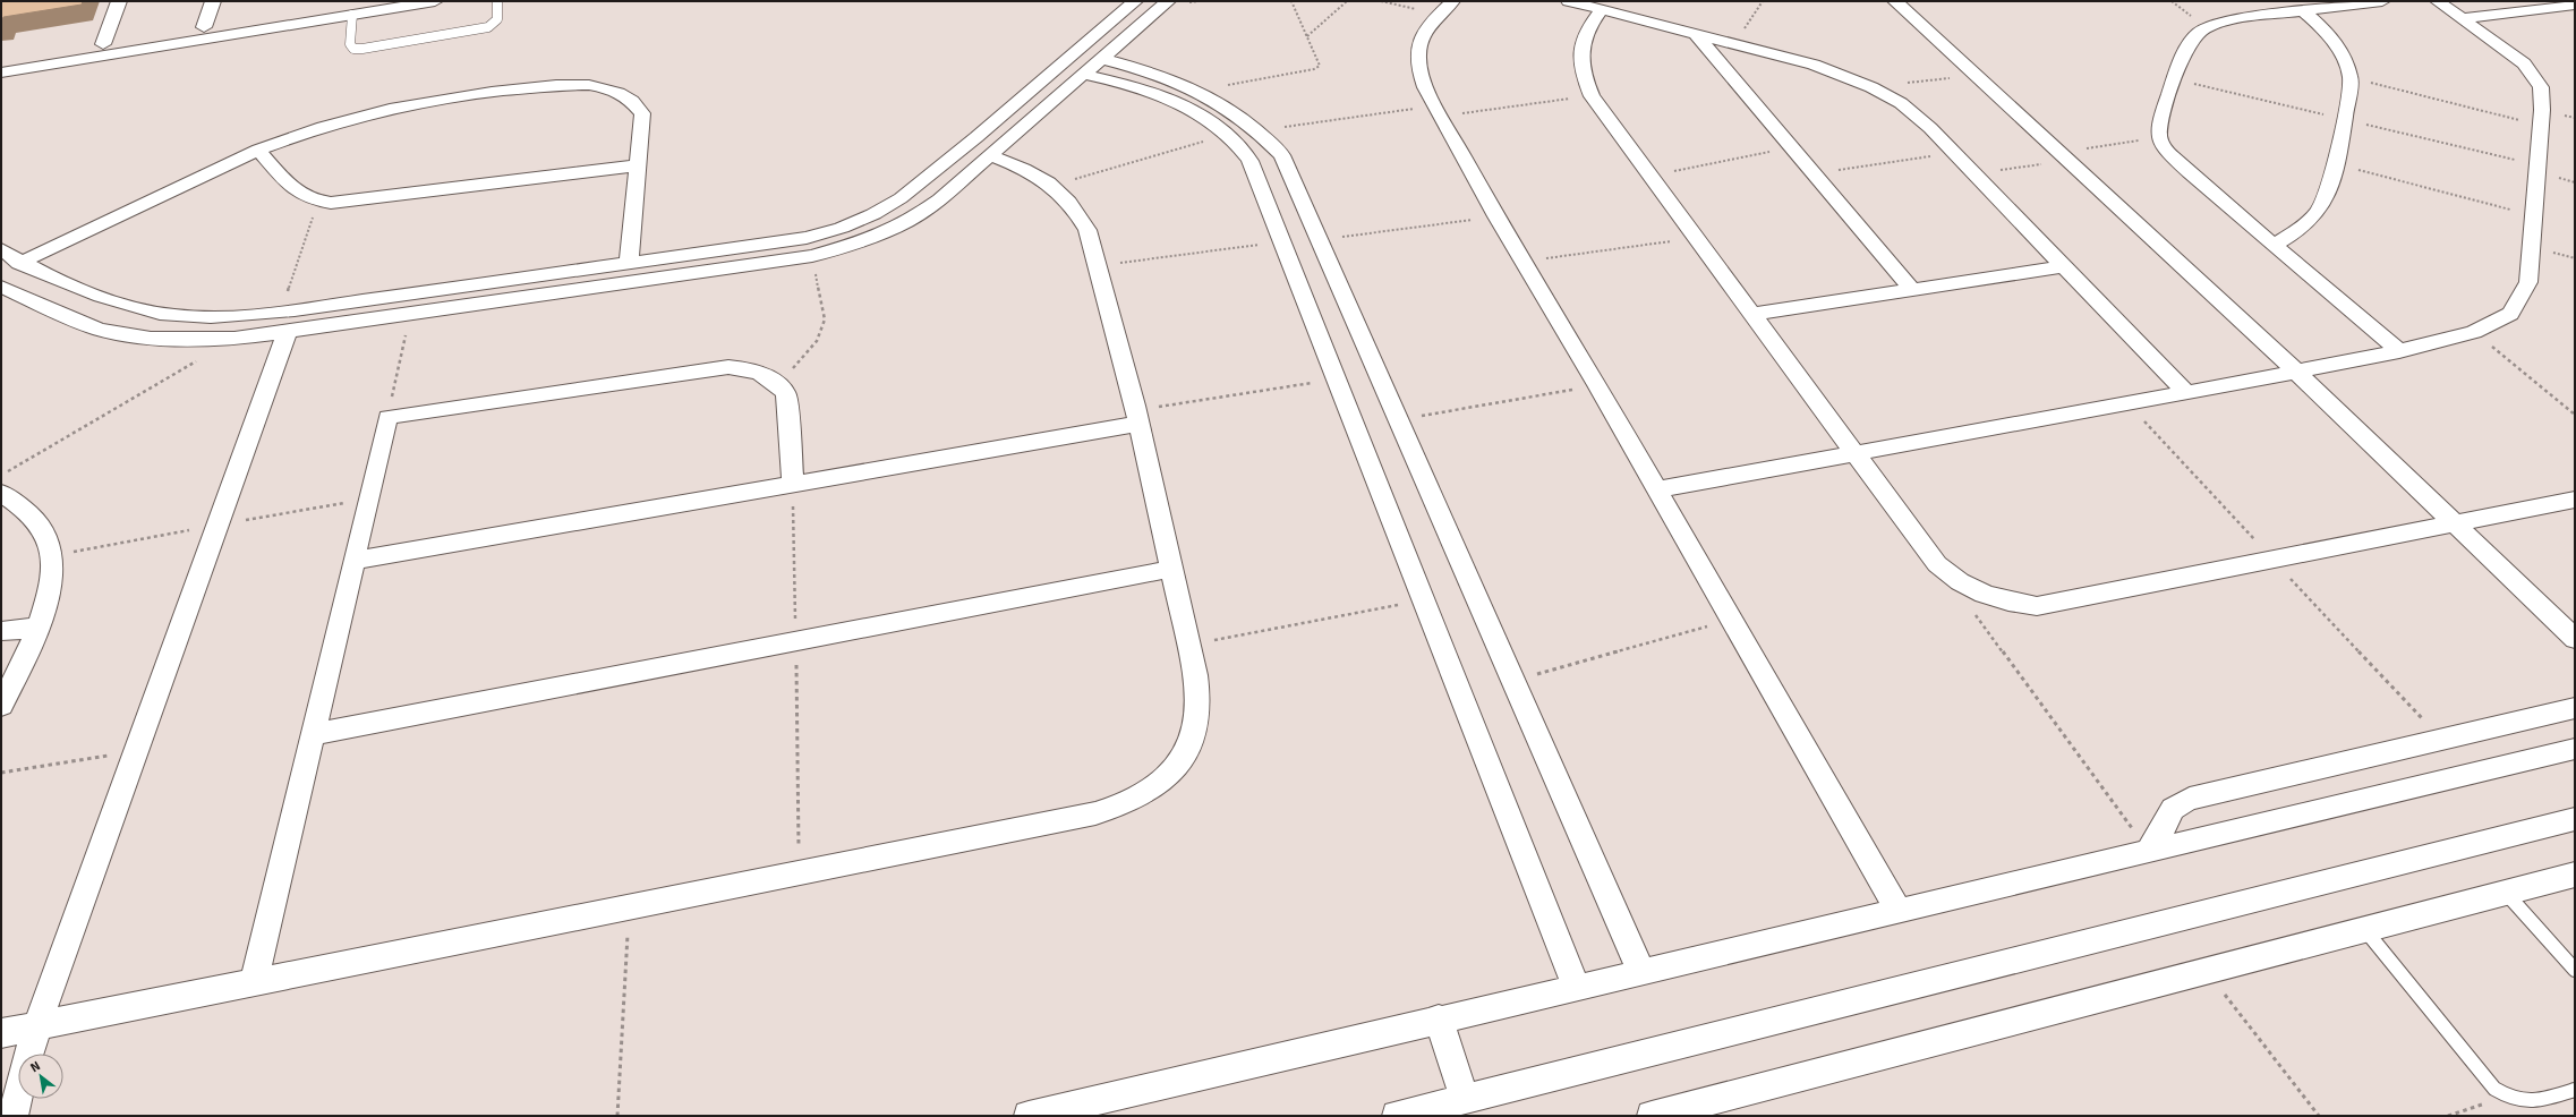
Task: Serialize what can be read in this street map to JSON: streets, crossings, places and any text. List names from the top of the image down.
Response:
{
  "north": "top left"
}
